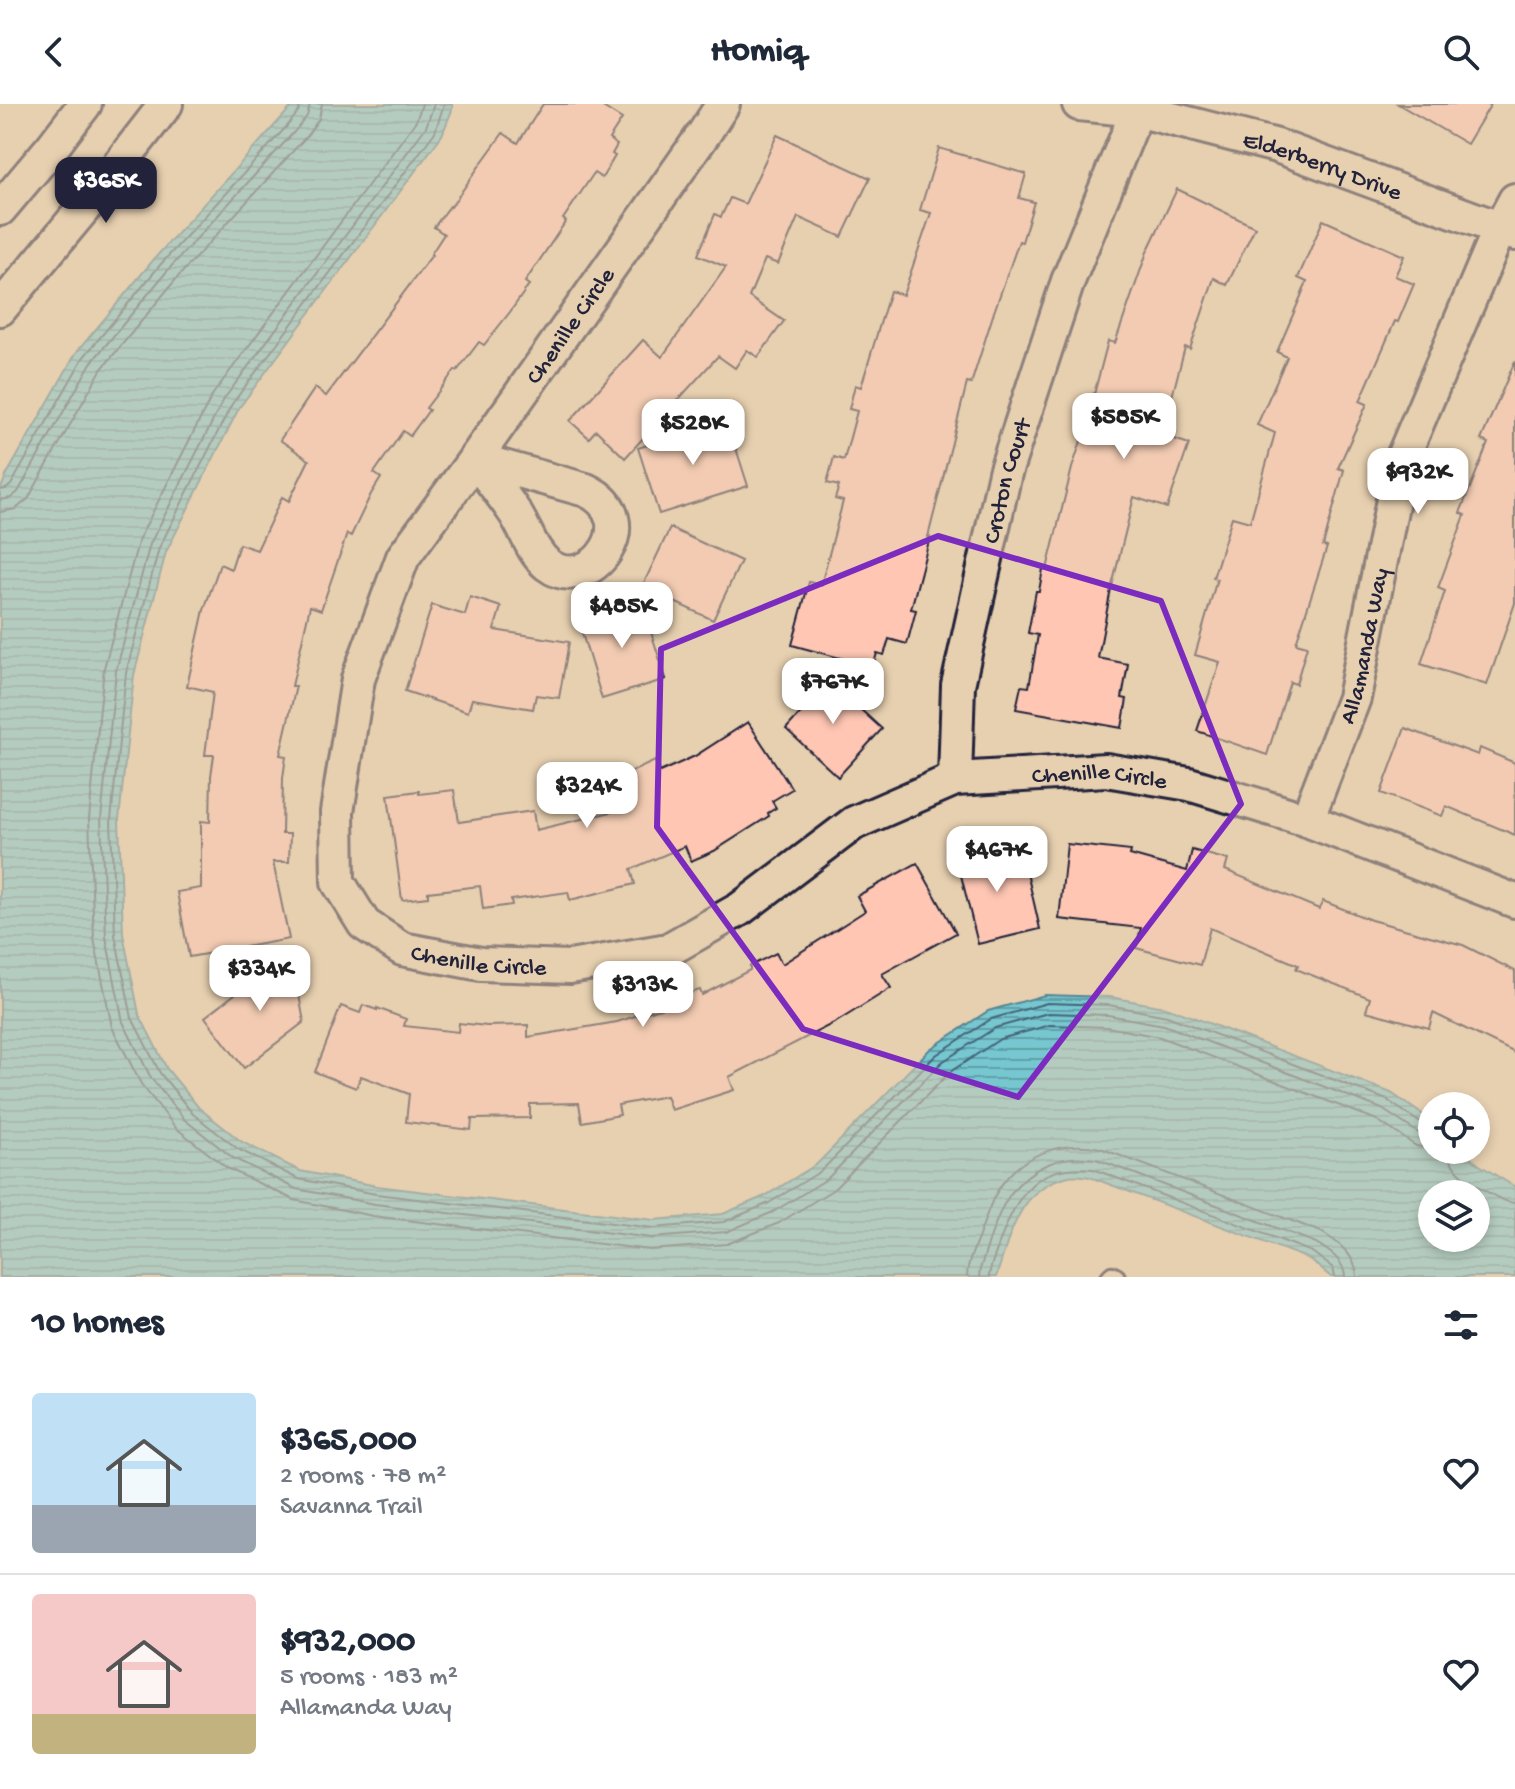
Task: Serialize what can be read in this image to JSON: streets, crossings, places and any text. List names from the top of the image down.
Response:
{
  "streets": {
    "street": [
      "Elderberry Drive",
      "Chenille Circle",
      "Croton Court",
      "Allamanda Way"
    ]
  },
  "crossings": [
    ["Elderberry Drive", "Croton Court"],
    ["Elderberry Drive", "Allamanda Way"],
    ["Chenille Circle", "Croton Court"],
    ["Chenille Circle", "Allamanda Way"]
  ],
  "page": {
    "header": "Homiq",
    "price": [
      "$365K",
      "$585K",
      "$528K",
      "$932K",
      "$485K",
      "$767K",
      "$324K",
      "$467K",
      "$334K",
      "$313K"
    ],
    "heading": "10 homes",
    "list": [
      {
        "name": "$365,000",
        "note": "2 rooms · 78 m² · Savanna Trail"
      },
      {
        "name": "$932,000",
        "note": "5 rooms · 183 m² · Allamanda Way"
      }
    ]
  }
}
